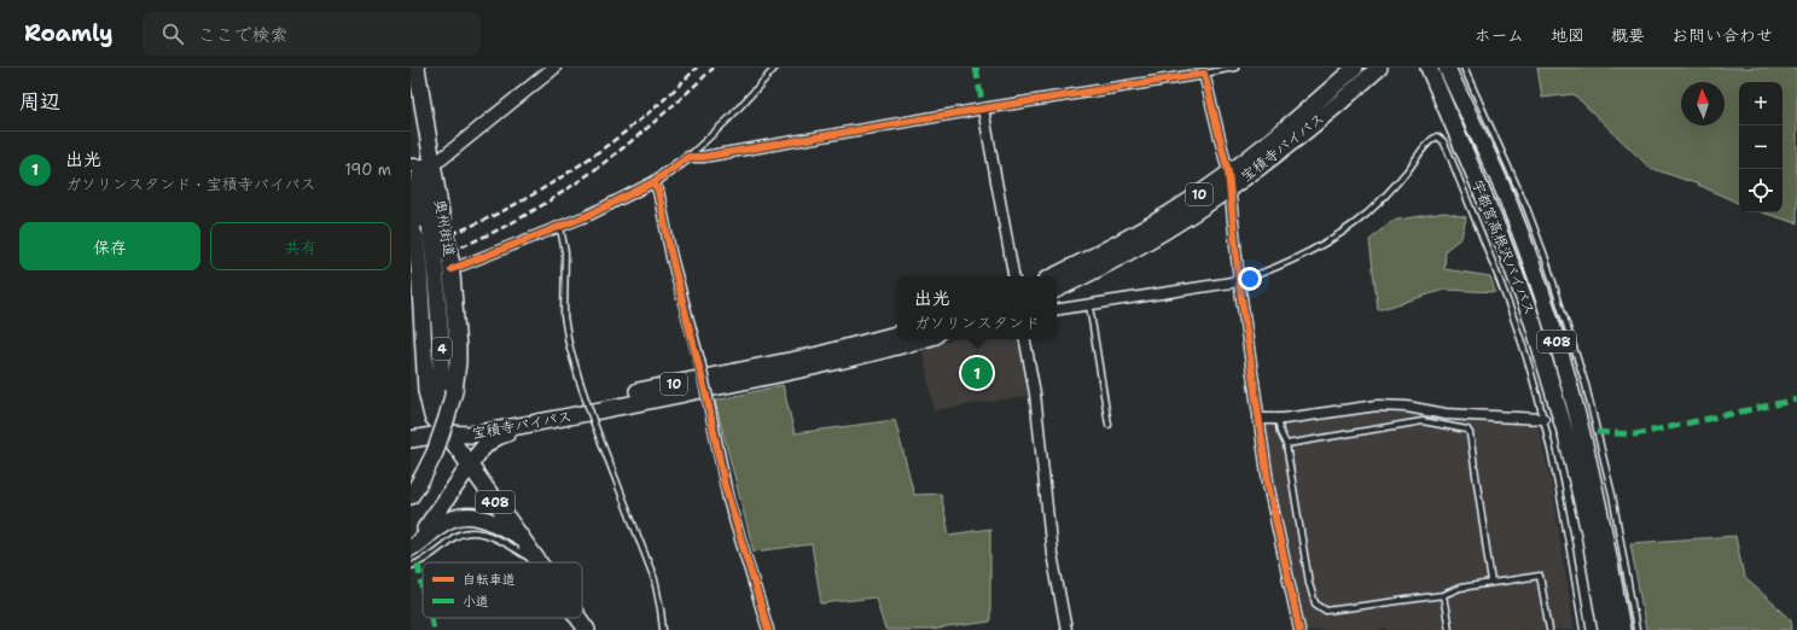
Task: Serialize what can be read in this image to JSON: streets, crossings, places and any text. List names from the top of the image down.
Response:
{
  "streets": {
    "main road": [
      "宝積寺バイパス",
      "10",
      "奥州街道",
      "宇都宮高根沢バイパス",
      "408",
      "4"
    ]
  },
  "crossings": [
    ["宝積寺バイパス", "408"],
    ["宝積寺バイパス", "4"],
    ["奥州街道", "4"],
    ["408", "4"]
  ],
  "legend": ["自転車道", "小道"],
  "north": "top",
  "page": {
    "header": "Roamly",
    "search": "ここで検索",
    "nav": [
      "ホーム",
      "地図",
      "概要",
      "お問い合わせ"
    ],
    "heading": "周辺",
    "map_buttons": ["+", "−"],
    "list": [
      {
        "mark": "1",
        "name": "出光",
        "note": "ガソリンスタンド · 宝積寺バイパス",
        "value": "190 m"
      }
    ],
    "buttons": ["保存", "共有"],
    "popup": ["出光", "ガソリンスタンド"],
    "pins": "1"
  }
}
